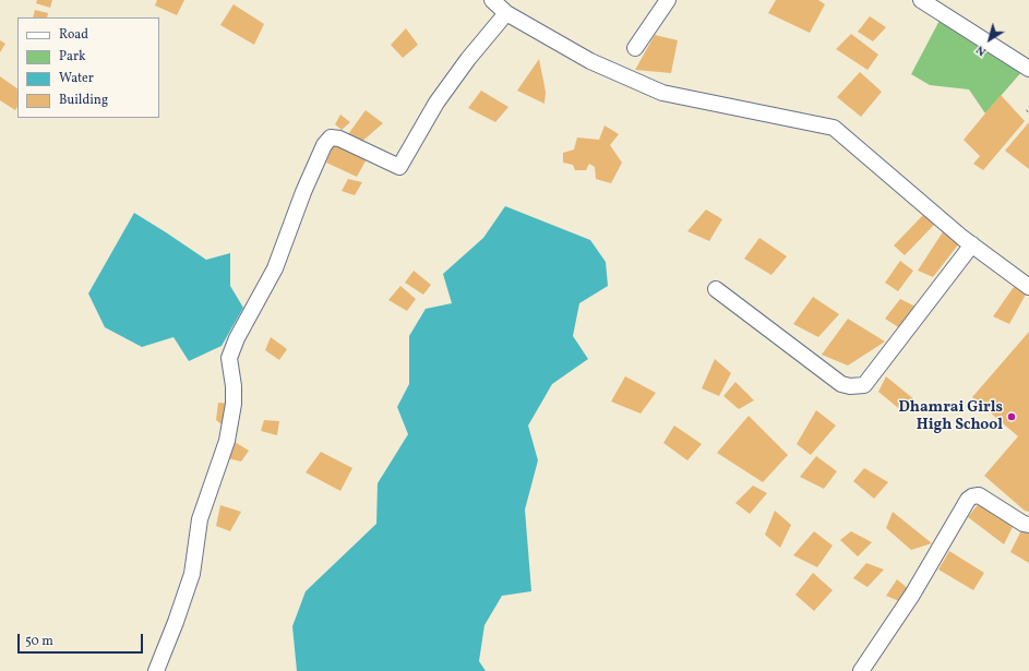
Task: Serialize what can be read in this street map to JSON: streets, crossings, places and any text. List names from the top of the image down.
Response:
{
  "places": ["Dhamrai Girls High School"],
  "legend": [
    "Road",
    "Park",
    "Water",
    "Building"
  ],
  "scale_bar": "50 m",
  "north": "bottom left"
}
